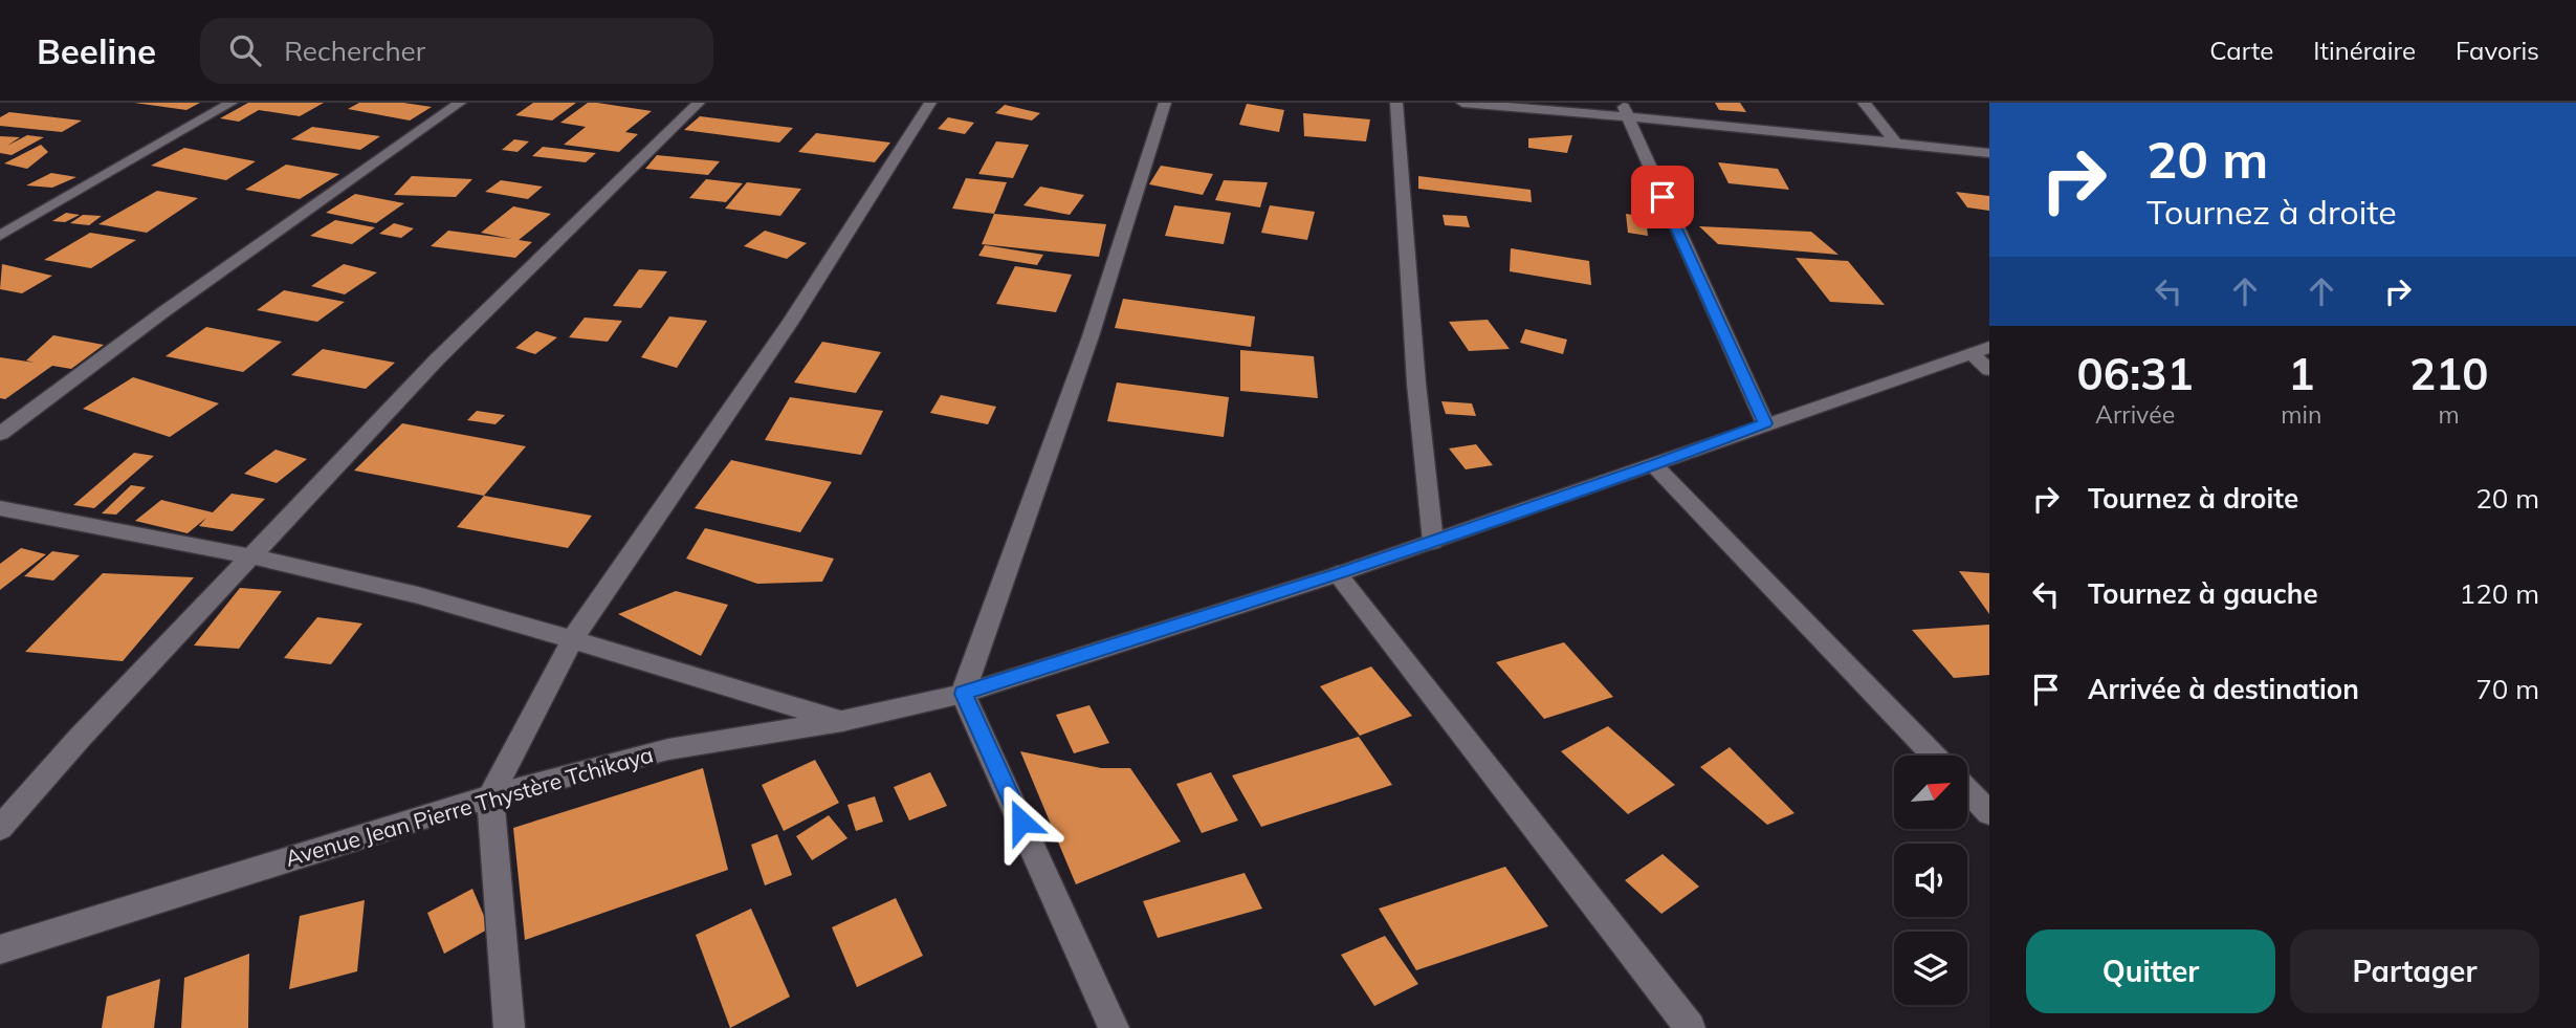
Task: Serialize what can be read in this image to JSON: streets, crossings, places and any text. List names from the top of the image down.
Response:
{
  "streets": {
    "street": ["Avenue Jean Pierre Thystère Tchikaya"]
  },
  "north": "top right",
  "page": {
    "header": "Beeline",
    "search": "Rechercher",
    "nav": ["Carte", "Itinéraire", "Favoris"],
    "turn": ["20 m", "Tournez à droite"],
    "eta": [
      "06:31",
      "Arrivée",
      "1",
      "min",
      "210",
      "m"
    ],
    "list": [
      {
        "name": "Tournez à droite",
        "value": "20 m"
      },
      {
        "name": "Tournez à gauche",
        "value": "120 m"
      },
      {
        "name": "Arrivée à destination",
        "value": "70 m"
      }
    ],
    "buttons": ["Quitter", "Partager"]
  }
}
